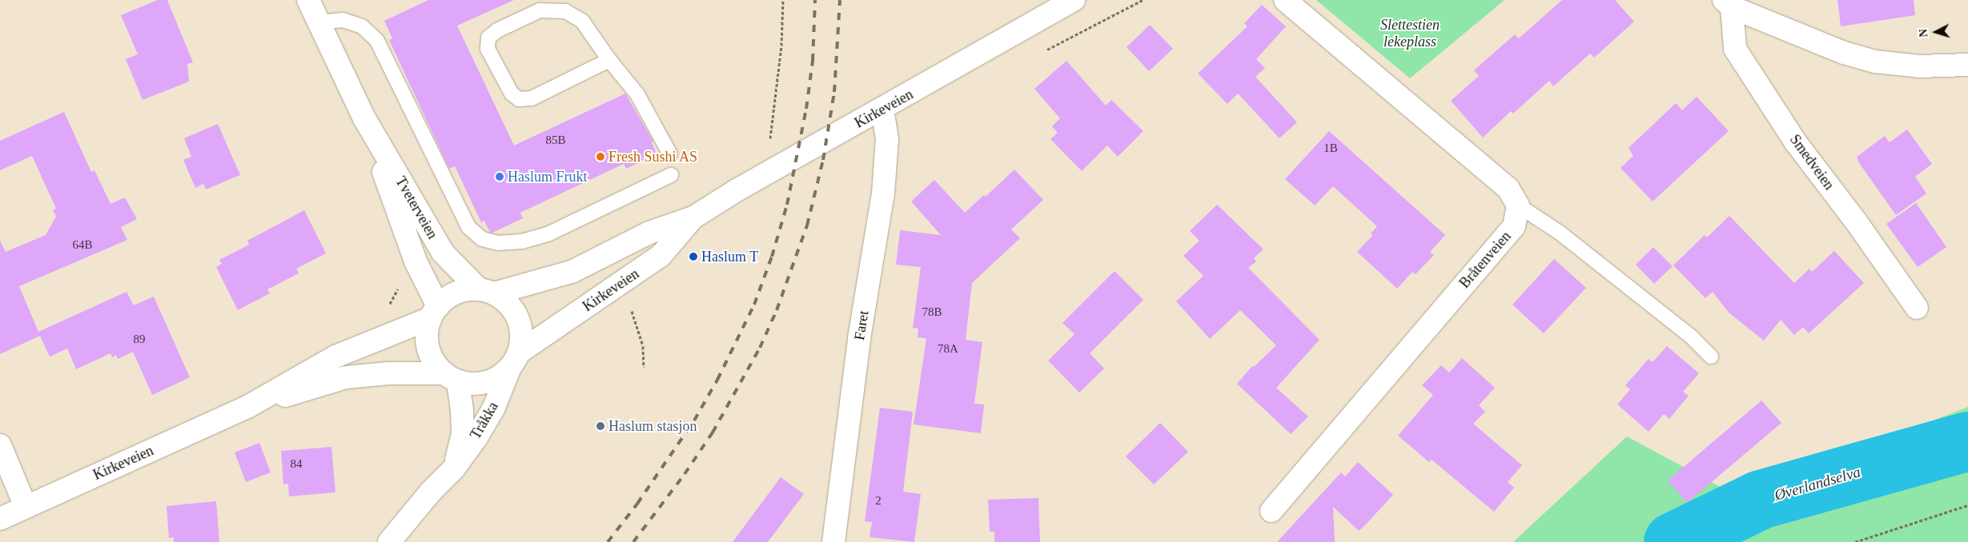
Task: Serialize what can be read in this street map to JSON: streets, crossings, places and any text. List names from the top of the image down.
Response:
{
  "streets": {
    "street": [
      "Kirkeveien",
      "Smedveien",
      "Tveterveien",
      "Bråtenveien",
      "Faret",
      "Tråkka"
    ]
  },
  "crossings": [
    ["Kirkeveien", "Tveterveien"],
    ["Kirkeveien", "Faret"],
    ["Kirkeveien", "Tråkka"],
    ["Tveterveien", "Tråkka"]
  ],
  "water": ["Øverlandselva"],
  "parks": ["Slettestien lekeplass"],
  "places": [
    "Fresh Sushi AS",
    "Haslum Frukt",
    "Haslum T",
    "Haslum stasjon"
  ],
  "house_numbers": [
    "85B",
    "1B",
    "64B",
    "78B",
    "89",
    "78A",
    "84",
    "2"
  ],
  "north": "left"
}
